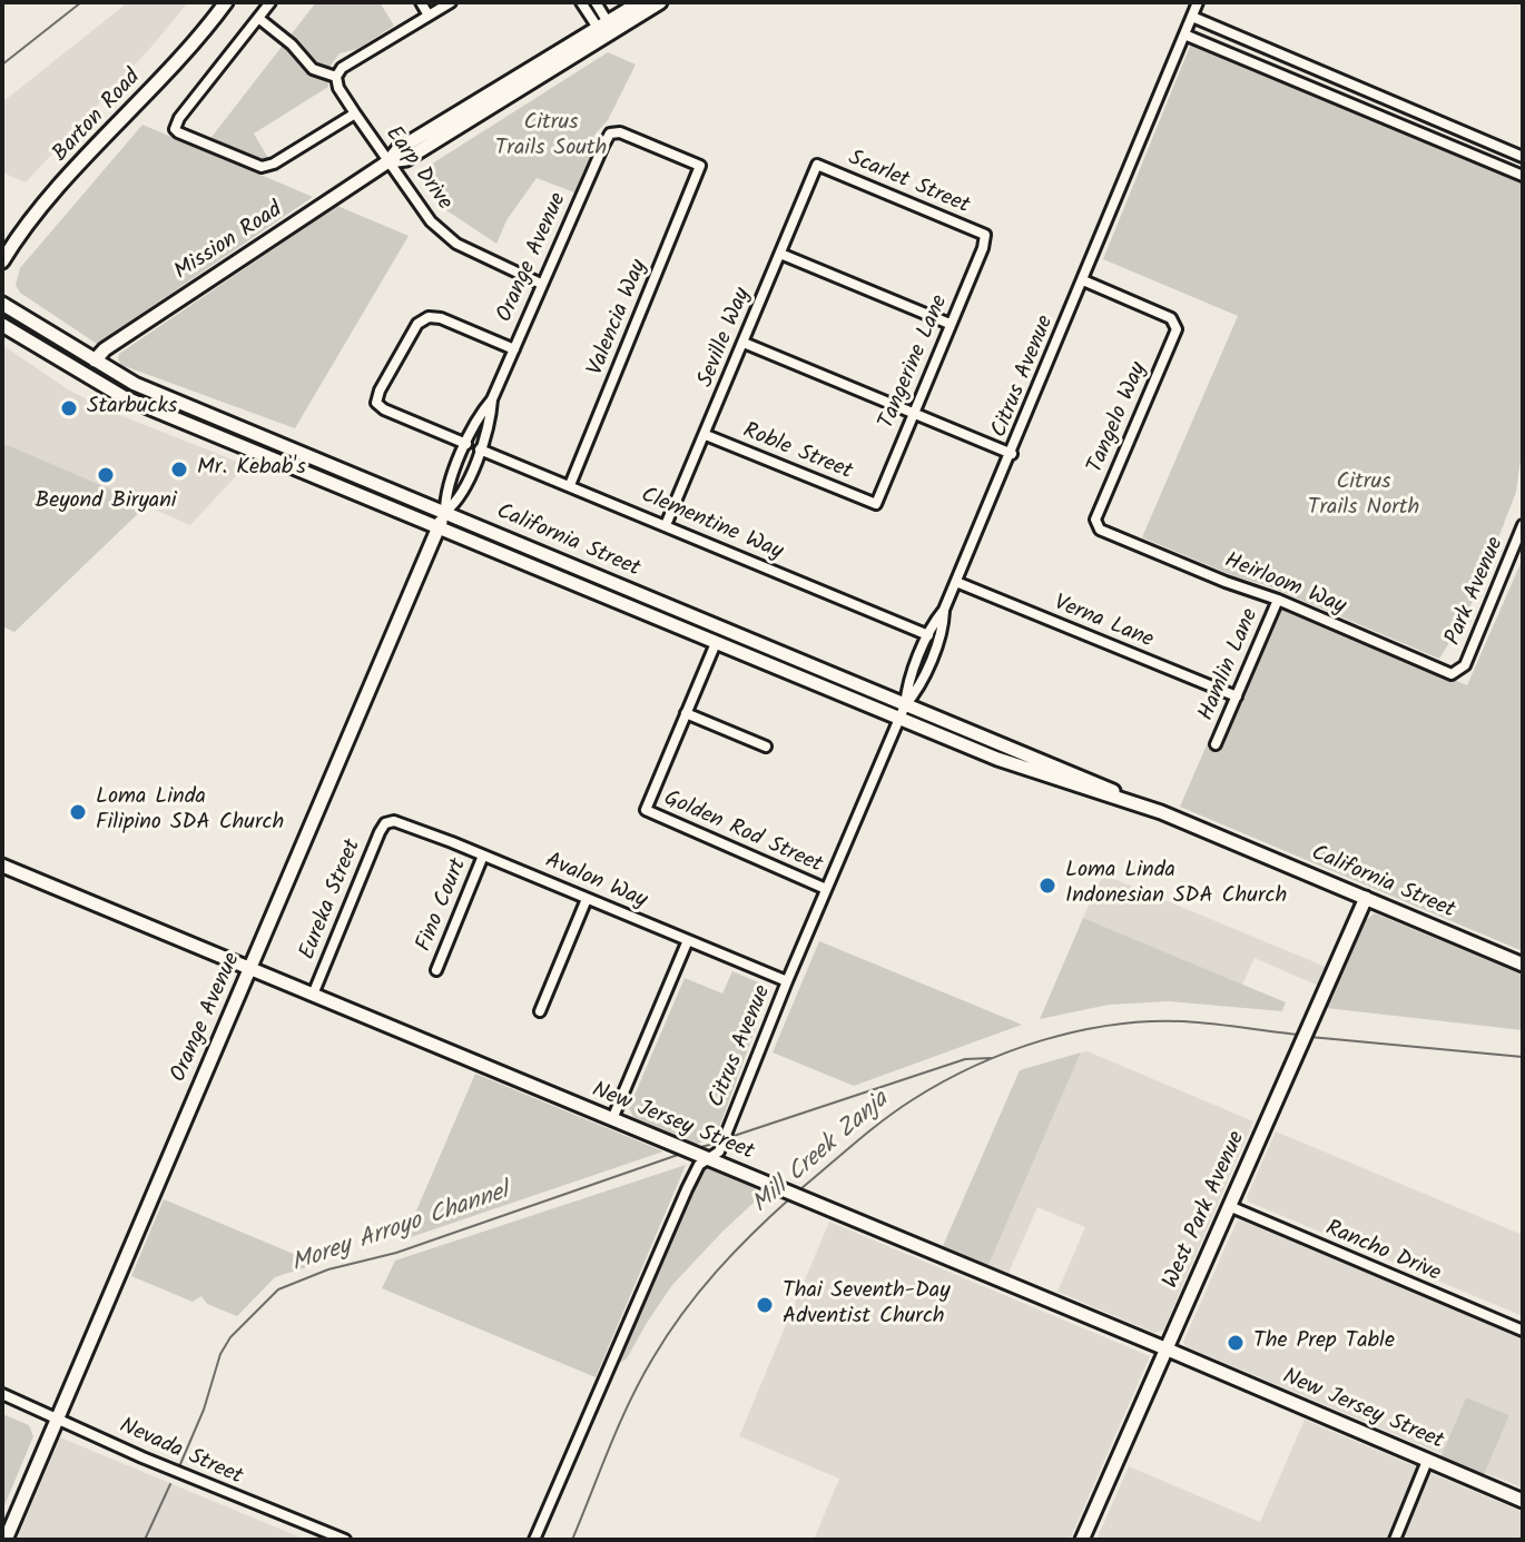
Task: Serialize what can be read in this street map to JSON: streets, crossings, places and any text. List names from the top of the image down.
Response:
{
  "streets": {
    "street": [
      "Barton Road",
      "Earp Drive",
      "Scarlet Street",
      "Mission Road",
      "Orange Avenue",
      "Valencia Way",
      "Seville Way",
      "Tangerine Lane",
      "Citrus Avenue",
      "Tangelo Way",
      "Roble Street",
      "Clementine Way",
      "California Street",
      "Heirloom Way",
      "Park Avenue",
      "Verna Lane",
      "Hamlin Lane",
      "Golden Rod Street",
      "Avalon Way",
      "Eureka Street",
      "Fino Court",
      "New Jersey Street",
      "West Park Avenue",
      "Rancho Drive",
      "Nevada Street"
    ]
  },
  "crossings": [
    ["Earp Drive", "Mission Road"],
    ["Earp Drive", "Orange Avenue"],
    ["Scarlet Street", "Seville Way"],
    ["Scarlet Street", "Tangerine Lane"],
    ["Mission Road", "California Street"],
    ["Orange Avenue", "Valencia Way"],
    ["Orange Avenue", "Clementine Way"],
    ["Orange Avenue", "California Street"],
    ["Orange Avenue", "New Jersey Street"],
    ["Orange Avenue", "Nevada Street"],
    ["Valencia Way", "Clementine Way"],
    ["Seville Way", "Roble Street"],
    ["Seville Way", "Clementine Way"],
    ["Tangerine Lane", "Roble Street"],
    ["Citrus Avenue", "Tangelo Way"],
    ["Citrus Avenue", "Clementine Way"],
    ["Citrus Avenue", "California Street"],
    ["Citrus Avenue", "Verna Lane"],
    ["Citrus Avenue", "Golden Rod Street"],
    ["Citrus Avenue", "Avalon Way"],
    ["Citrus Avenue", "New Jersey Street"],
    ["Tangelo Way", "Heirloom Way"],
    ["California Street", "West Park Avenue"],
    ["Heirloom Way", "Park Avenue"],
    ["Heirloom Way", "Hamlin Lane"],
    ["Verna Lane", "Hamlin Lane"],
    ["Avalon Way", "Eureka Street"],
    ["Avalon Way", "Fino Court"],
    ["Eureka Street", "New Jersey Street"],
    ["New Jersey Street", "West Park Avenue"],
    ["West Park Avenue", "Rancho Drive"]
  ],
  "water": ["Mill Creek Zanja", "Morey Arroyo Channel"],
  "parks": ["Citrus Trails South", "Citrus Trails North"],
  "places": [
    "Starbucks",
    "Mr. Kebab's",
    "Beyond Biryani",
    "Loma Linda Filipino SDA Church",
    "Loma Linda Indonesian SDA Church",
    "Thai Seventh-Day Adventist Church",
    "The Prep Table"
  ]
}
